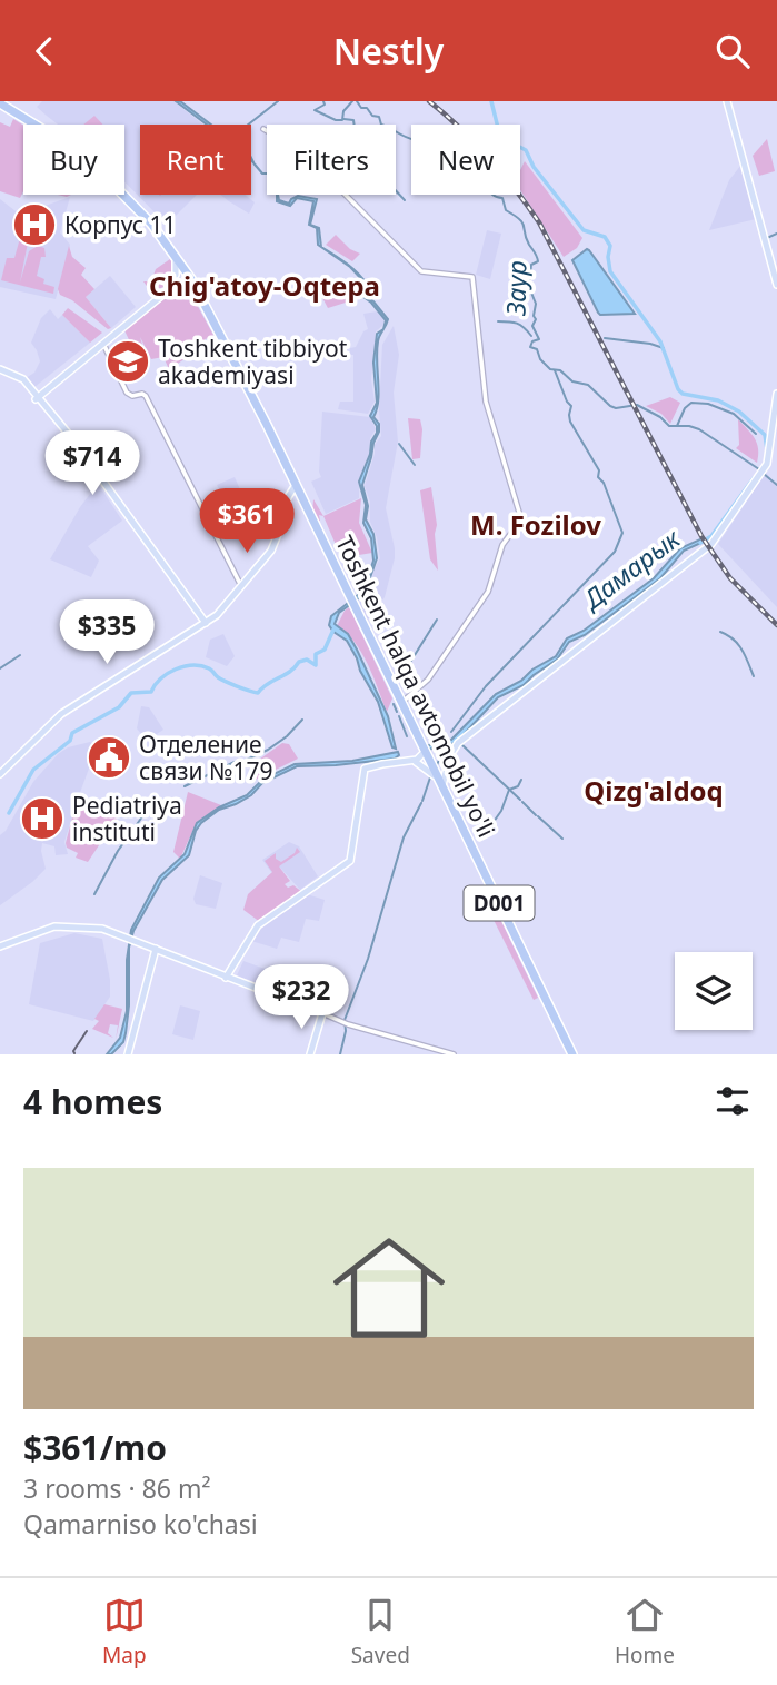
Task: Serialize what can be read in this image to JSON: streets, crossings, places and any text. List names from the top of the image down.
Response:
{
  "streets": {
    "highway": ["Toshkent halqa avtomobil yo'li", "D001"]
  },
  "districts": ["Chig'atoy-Oqtepa", "M. Fozilov", "Qizg'aldoq"],
  "water": ["Заур", "Дамарык"],
  "places": {
    "hospital": ["Корпус 11", "Pediatriya instituti"],
    "school or university": ["Toshkent tibbiyot akademiyasi"],
    "public building": ["Отделение связи №179"]
  },
  "page": {
    "header": "Nestly",
    "chip": [
      "Buy",
      "Rent",
      "Filters",
      "New"
    ],
    "price": [
      "$714",
      "$361",
      "$335",
      "$232"
    ],
    "heading": "4 homes",
    "list": [
      {
        "name": "$361/mo",
        "note": "3 rooms · 86 m² · Qamarniso ko'chasi"
      }
    ],
    "tabs": ["Map", "Saved", "Home"]
  }
}
